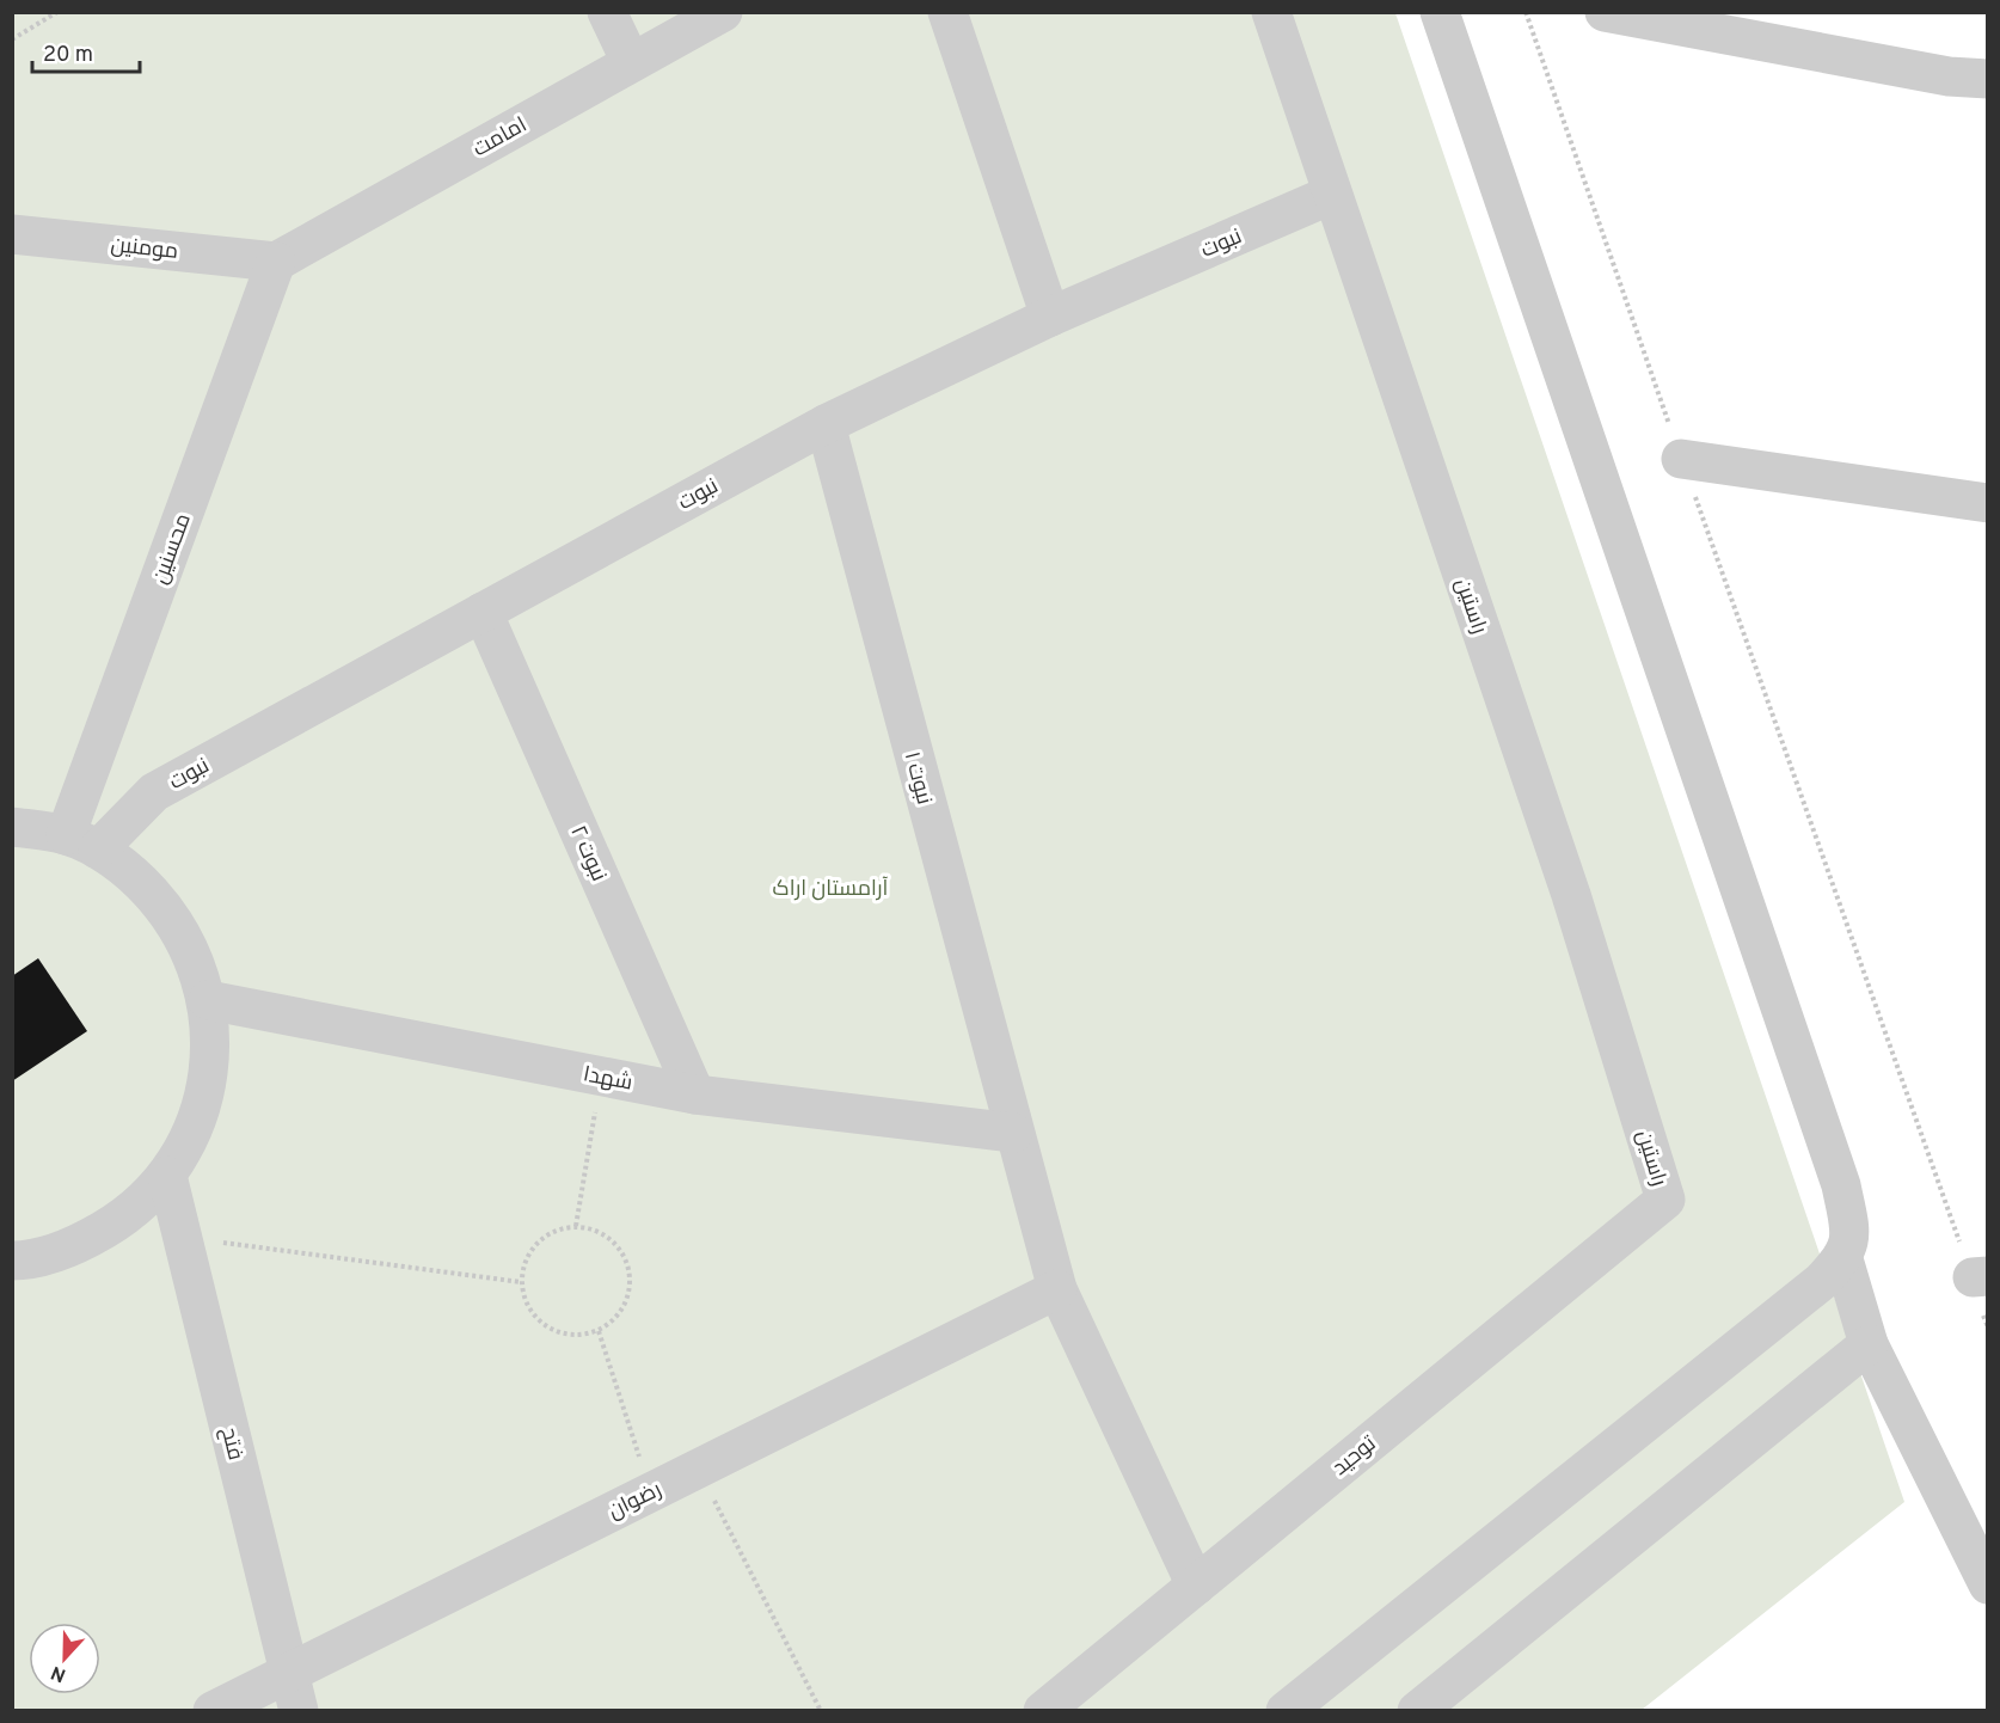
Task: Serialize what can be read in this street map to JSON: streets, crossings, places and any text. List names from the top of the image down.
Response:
{
  "streets": {
    "street": [
      "امامت",
      "نبوت",
      "مومنین",
      "محسنین",
      "راستین",
      "نبوت ۱",
      "نبوت ۲",
      "شهدا",
      "فتح",
      "توحید",
      "رضوان"
    ]
  },
  "crossings": [
    ["امامت", "مومنین"],
    ["امامت", "محسنین"],
    ["نبوت", "محسنین"],
    ["نبوت", "راستین"],
    ["نبوت", "نبوت ۱"],
    ["نبوت", "نبوت ۲"],
    ["مومنین", "محسنین"],
    ["راستین", "توحید"],
    ["نبوت ۱", "شهدا"],
    ["نبوت ۱", "توحید"],
    ["نبوت ۱", "رضوان"],
    ["نبوت ۲", "شهدا"],
    ["فتح", "رضوان"]
  ],
  "parks": ["آرامستان اراک"],
  "scale_bar": "20 m",
  "north": "bottom"
}
